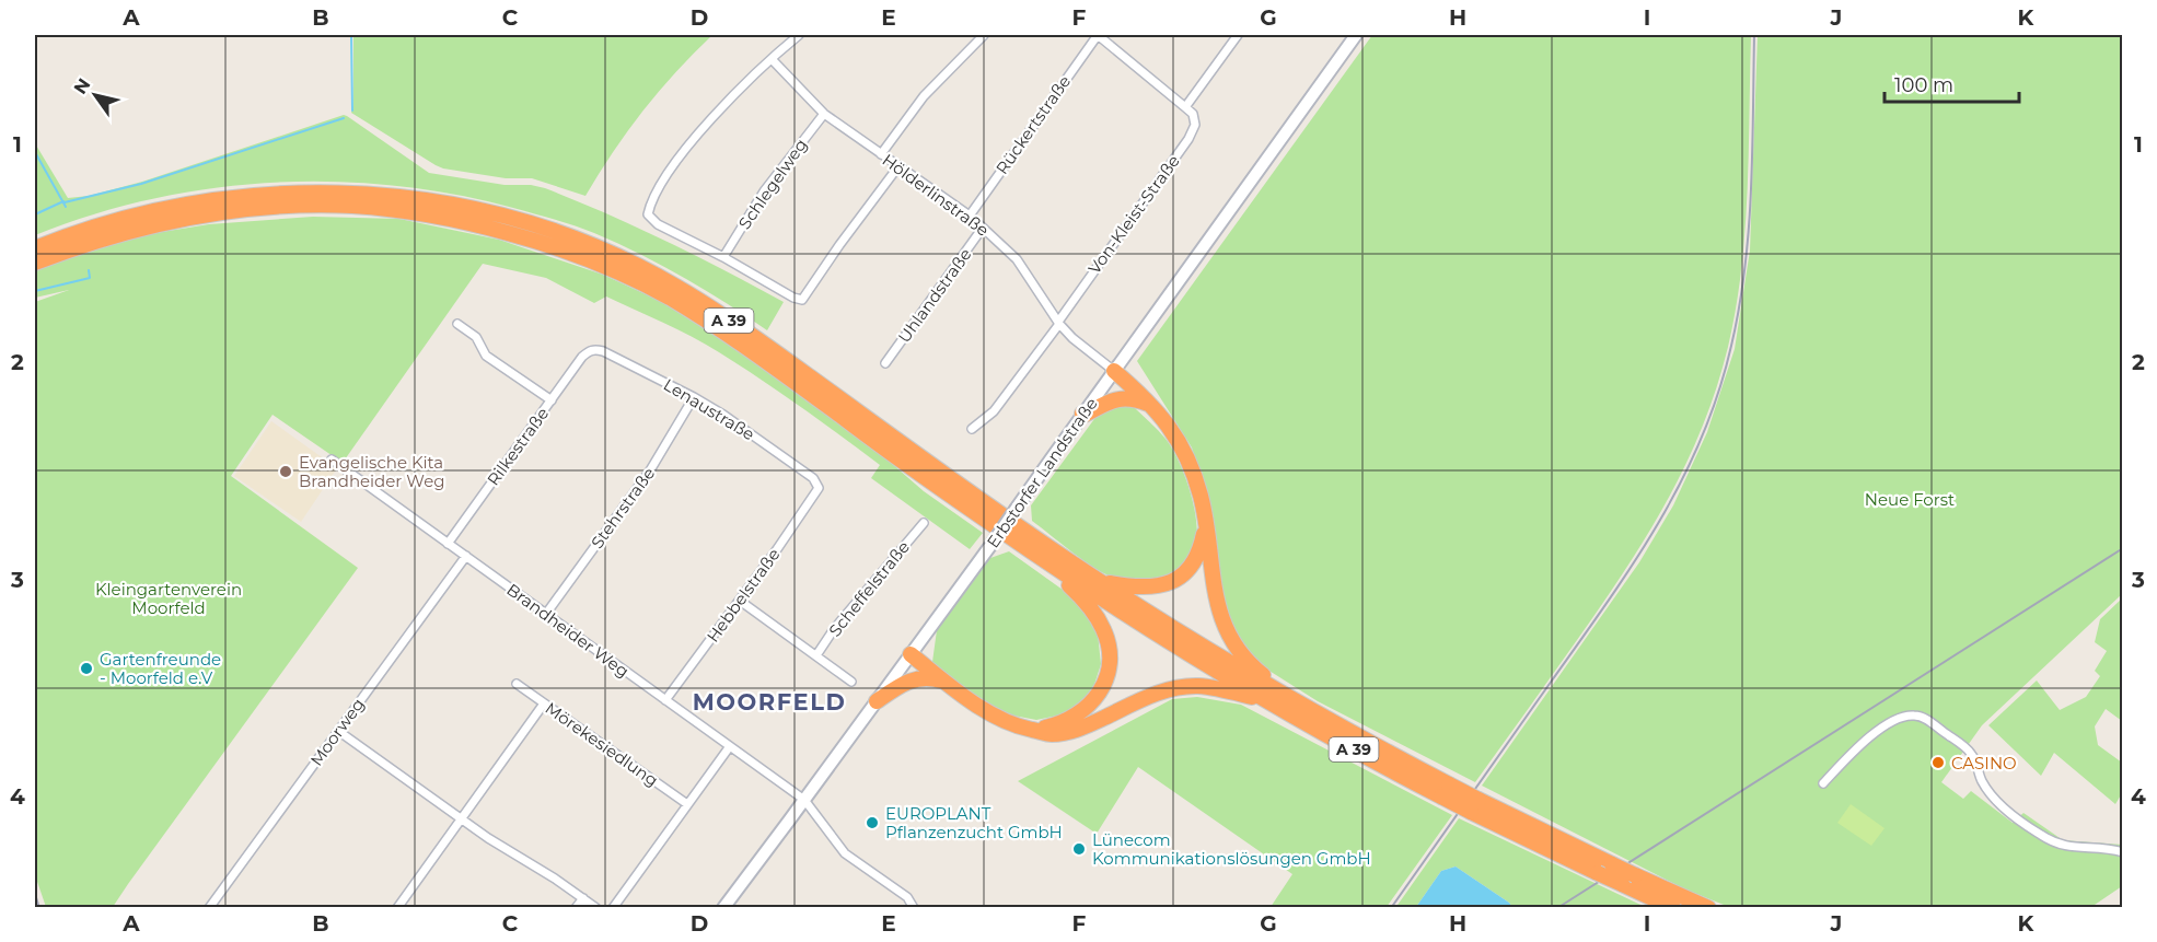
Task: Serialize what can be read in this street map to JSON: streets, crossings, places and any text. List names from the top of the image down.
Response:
{
  "streets": {
    "highway": ["A 39"],
    "street": [
      "Rückertstraße",
      "Schlegelweg",
      "Hölderlinstraße",
      "Von-Kleist-Straße",
      "Uhlandstraße",
      "Lenaustraße",
      "Rilkestraße",
      "Erbstorfer Landstraße",
      "Stehrstraße",
      "Scheffelstraße",
      "Hebbelstraße",
      "Brandheider Weg",
      "Moorweg",
      "Mörekesiedlung"
    ]
  },
  "crossings": [
    ["Rückertstraße", "Hölderlinstraße"],
    ["Schlegelweg", "Hölderlinstraße"],
    ["Hölderlinstraße", "Von-Kleist-Straße"],
    ["Hölderlinstraße", "Uhlandstraße"],
    ["Hölderlinstraße", "Erbstorfer Landstraße"],
    ["Lenaustraße", "Rilkestraße"],
    ["Lenaustraße", "Stehrstraße"],
    ["Lenaustraße", "Hebbelstraße"],
    ["Rilkestraße", "Brandheider Weg"],
    ["Erbstorfer Landstraße", "Brandheider Weg"],
    ["Stehrstraße", "Brandheider Weg"],
    ["Hebbelstraße", "Brandheider Weg"],
    ["Brandheider Weg", "Moorweg"]
  ],
  "districts": ["MOORFELD"],
  "parks": ["Neue Forst", "Kleingartenverein Moorfeld"],
  "places": [
    "Evangelische Kita Brandheider Weg",
    "Gartenfreunde - Moorfeld e.V",
    "CASINO",
    "EUROPLANT Pflanzenzucht GmbH",
    "Lünecom Kommunikationslösungen GmbH"
  ],
  "scale_bar": "100 m",
  "north": "top left",
  "grid": {
    "columns": [
      "A",
      "B",
      "C",
      "D",
      "E",
      "F",
      "G",
      "H",
      "I",
      "J",
      "K"
    ],
    "rows": [
      "1",
      "2",
      "3",
      "4"
    ]
  }
}
